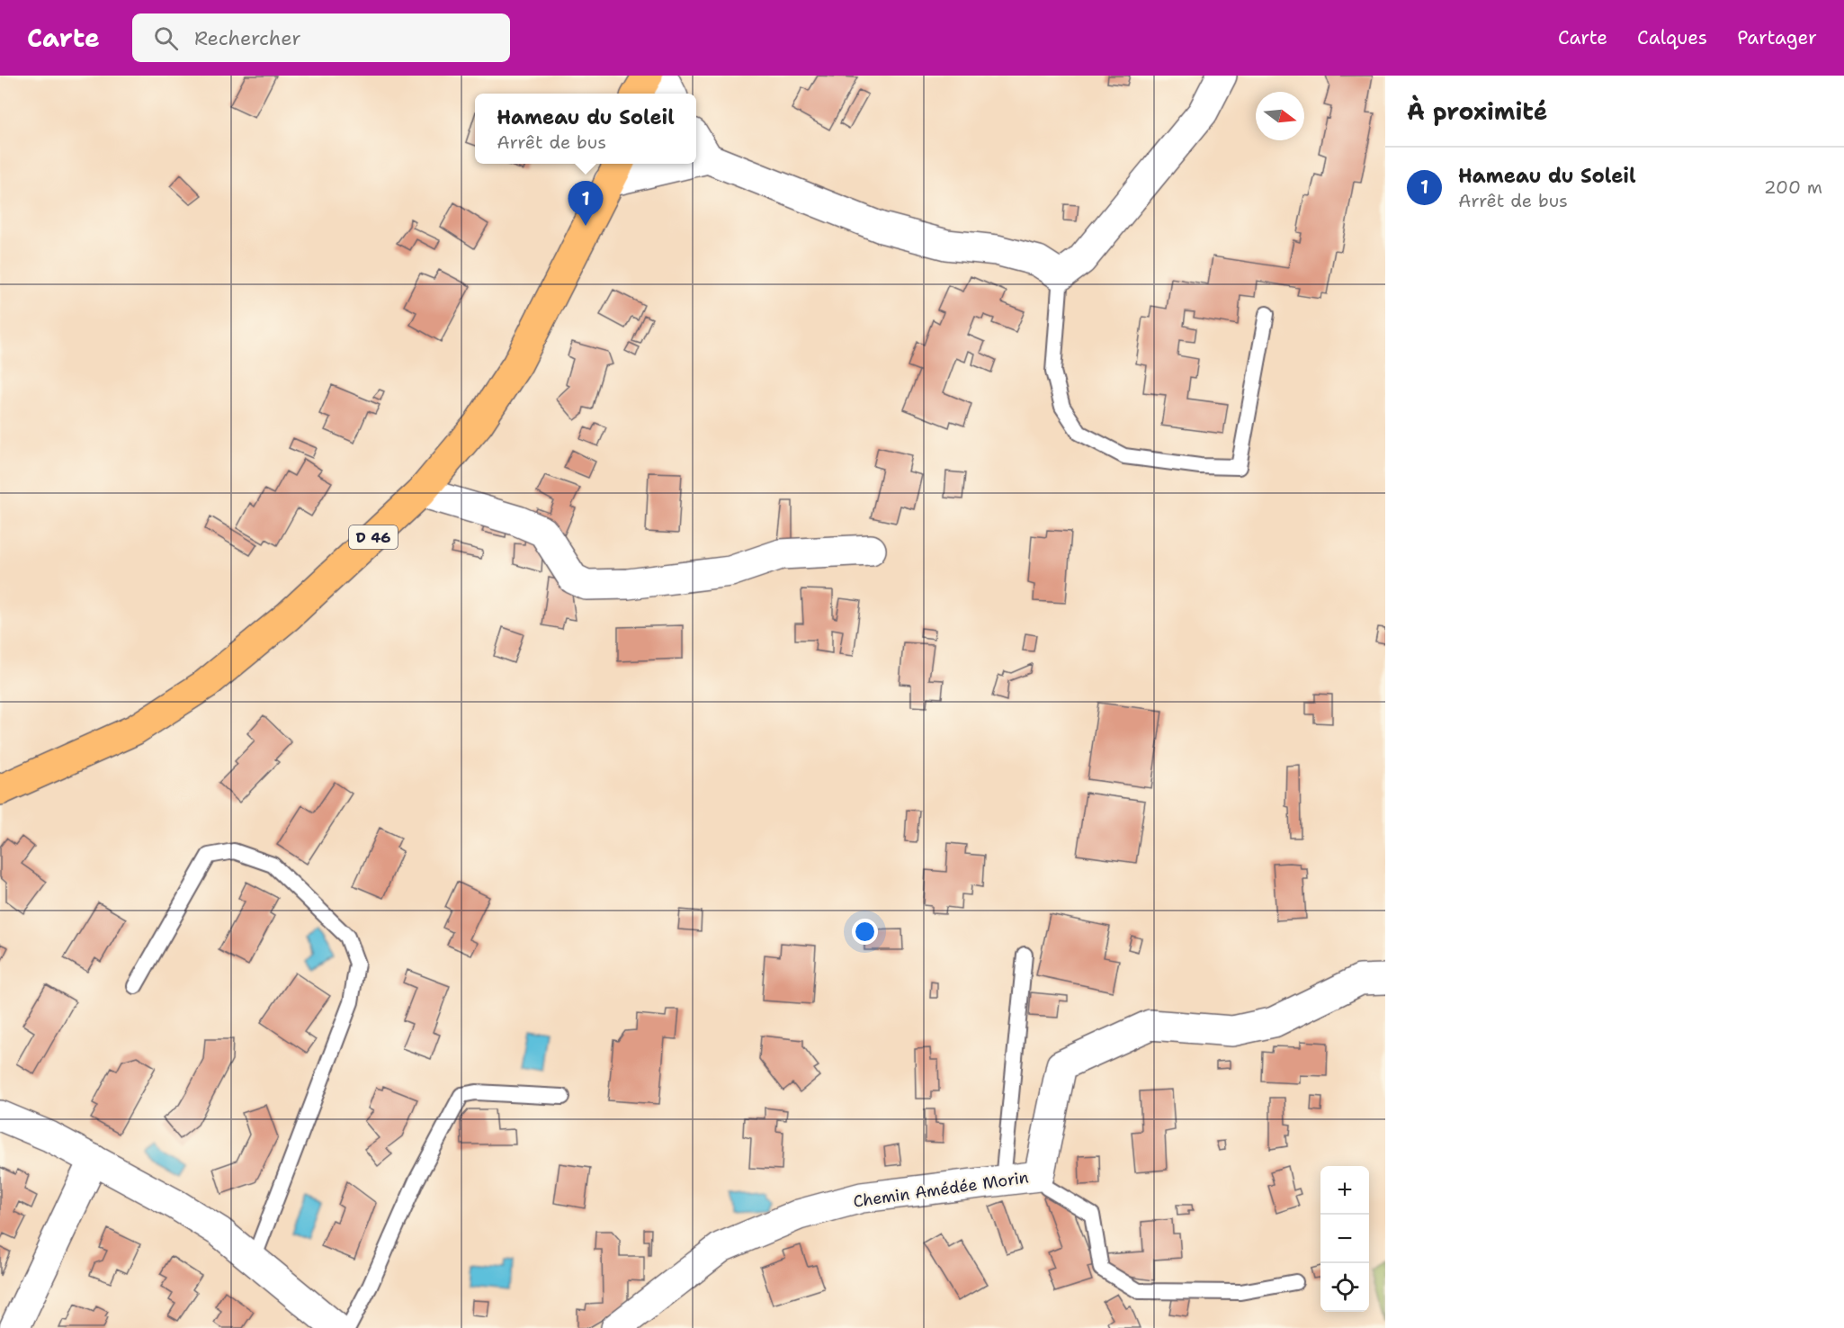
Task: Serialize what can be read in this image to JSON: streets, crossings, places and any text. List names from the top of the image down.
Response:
{
  "streets": {
    "main road": ["D 46"],
    "street": ["Chemin Amédée Morin"]
  },
  "north": "right",
  "page": {
    "header": "Carte",
    "search": "Rechercher",
    "nav": ["Carte", "Calques", "Partager"],
    "heading": "À proximité",
    "popup": ["Hameau du Soleil", "Arrêt de bus"],
    "list": [
      {
        "mark": "1",
        "name": "Hameau du Soleil",
        "note": "Arrêt de bus",
        "value": "200 m"
      }
    ],
    "pins": "1",
    "map_buttons": ["+", "−"]
  }
}
